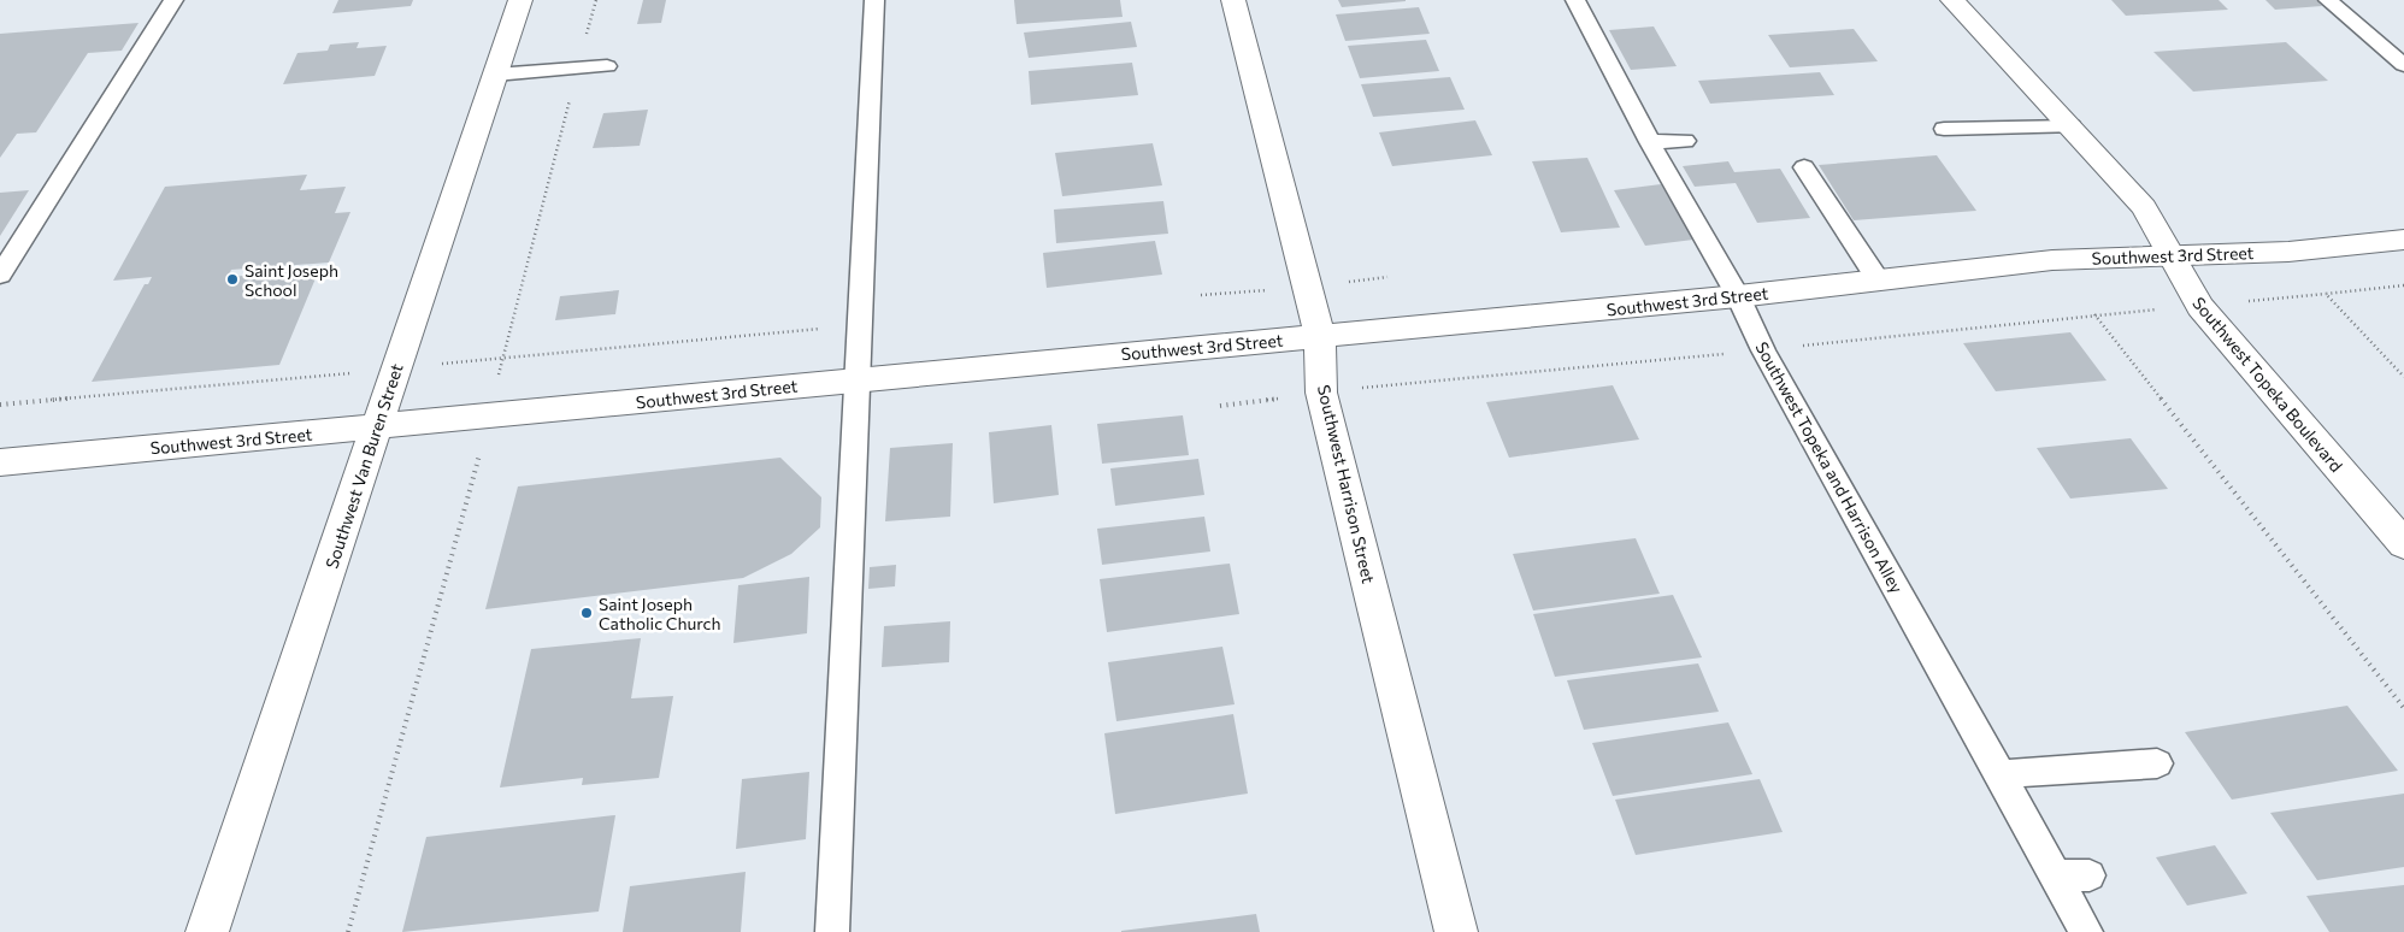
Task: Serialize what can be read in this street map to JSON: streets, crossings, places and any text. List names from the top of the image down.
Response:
{
  "streets": {
    "street": [
      "Southwest 3rd Street",
      "Southwest Topeka Boulevard",
      "Southwest Van Buren Street",
      "Southwest Harrison Street"
    ],
    "lane": ["Southwest Topeka and Harrison Alley"]
  },
  "crossings": [
    ["Southwest 3rd Street", "Southwest Topeka Boulevard"],
    ["Southwest 3rd Street", "Southwest Van Buren Street"],
    ["Southwest 3rd Street", "Southwest Topeka and Harrison Alley"],
    ["Southwest 3rd Street", "Southwest Harrison Street"]
  ],
  "places": ["Saint Joseph School", "Saint Joseph Catholic Church"]
}
